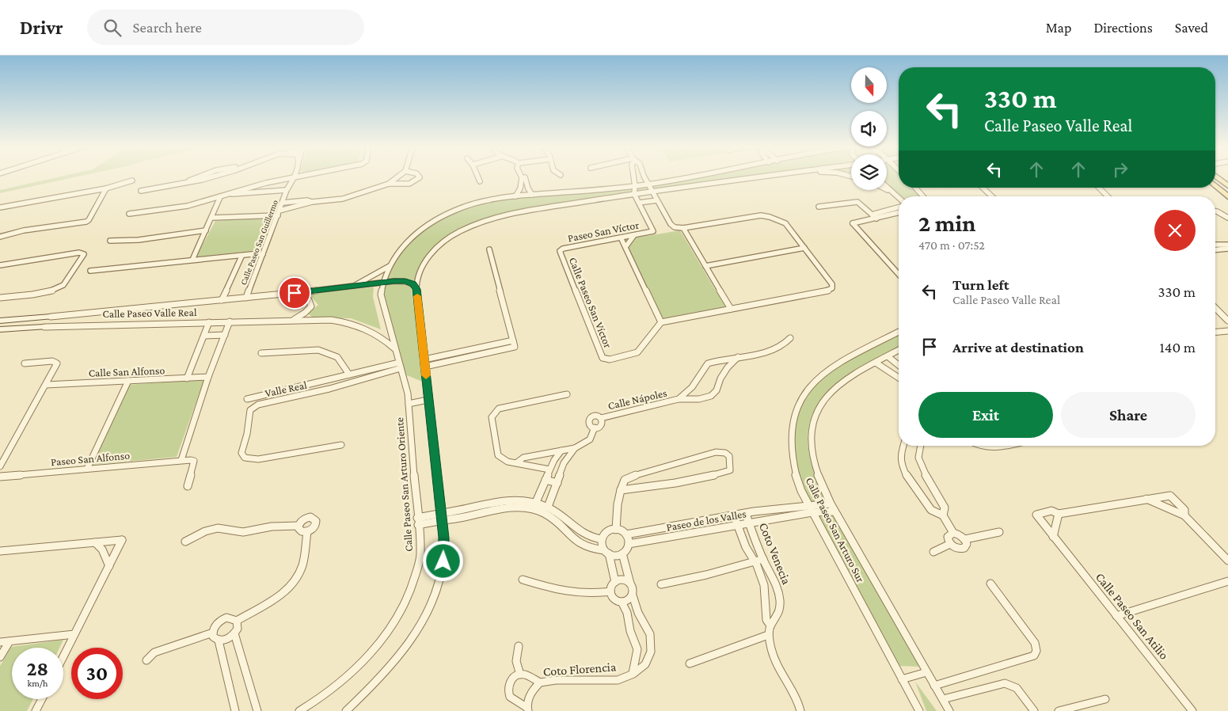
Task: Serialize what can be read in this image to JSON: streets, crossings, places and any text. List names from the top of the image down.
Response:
{
  "streets": {
    "street": [
      "Paseo San Víctor",
      "Calle Paseo San Guillermo",
      "Calle Paseo San Víctor",
      "Calle Paseo Valle Real",
      "Calle San Alfonso",
      "Valle Real",
      "Calle Nápoles",
      "Paseo San Alfonso",
      "Calle Paseo San Arturo Oriente",
      "Paseo de los Valles",
      "Calle Paseo San Arturo Sur",
      "Coto Venecia",
      "Calle Paseo San Atilio",
      "Coto Florencia"
    ]
  },
  "crossings": [
    ["Paseo San Víctor", "Calle Paseo San Víctor"],
    ["Calle Paseo San Guillermo", "Calle Paseo Valle Real"],
    ["Calle Paseo Valle Real", "Calle Paseo San Arturo Oriente"],
    ["Valle Real", "Calle Paseo San Arturo Oriente"],
    ["Paseo de los Valles", "Calle Paseo San Arturo Sur"],
    ["Paseo de los Valles", "Coto Venecia"]
  ],
  "north": "bottom",
  "page": {
    "header": "Drivr",
    "search": "Search here",
    "nav": ["Map", "Directions", "Saved"],
    "turn": ["330 m", "Calle Paseo Valle Real"],
    "heading": ["2 min", "470 m · 07:52"],
    "list": [
      {
        "name": "Turn left",
        "note": "Calle Paseo Valle Real",
        "value": "330 m"
      },
      {
        "name": "Arrive at destination",
        "value": "140 m"
      }
    ],
    "buttons": ["Exit", "Share"],
    "speed": "28 km/h",
    "limit": "30"
  }
}
